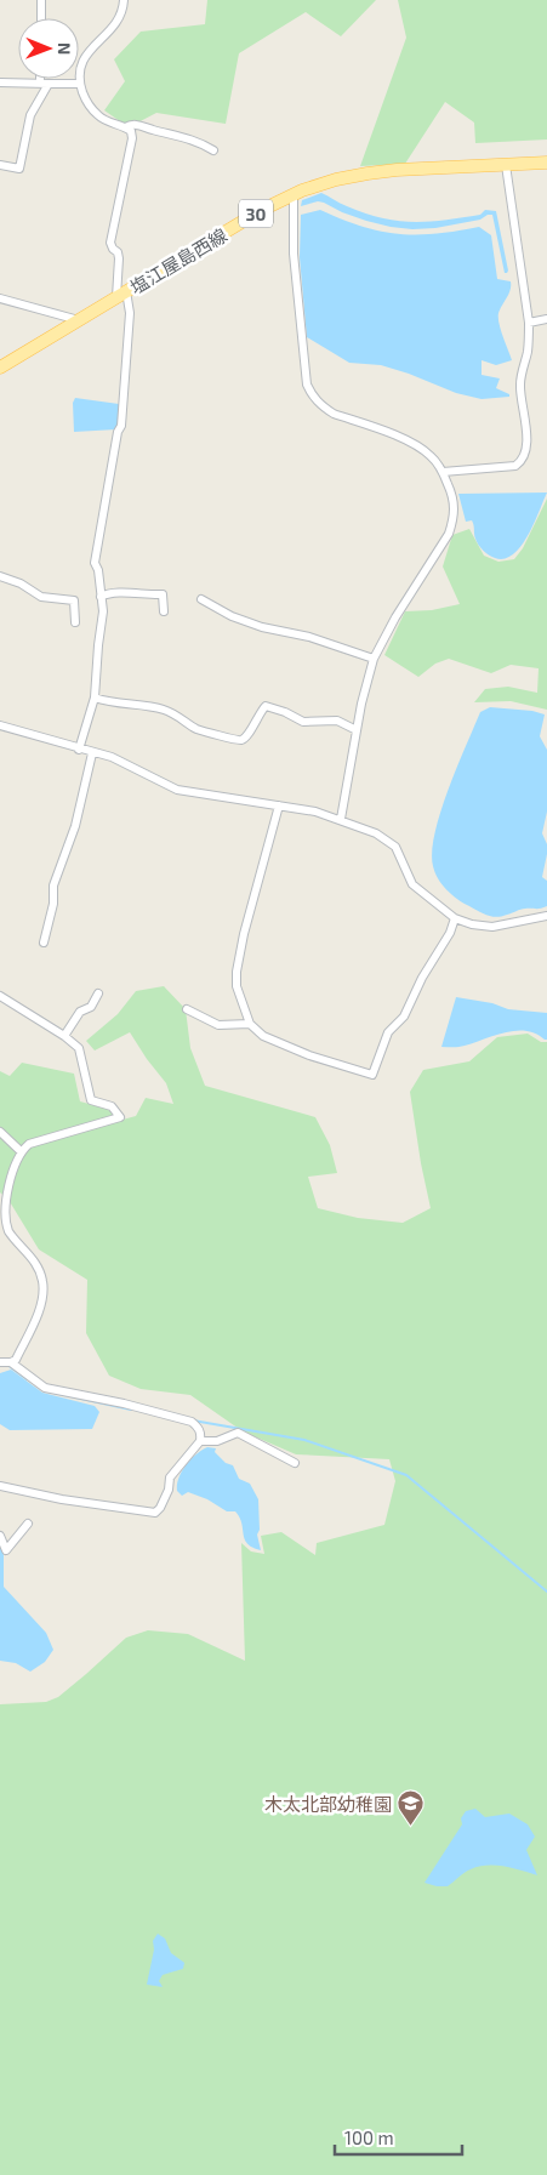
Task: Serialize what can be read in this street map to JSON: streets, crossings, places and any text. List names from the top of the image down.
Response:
{
  "streets": {
    "main road": ["30", "塩江屋島西線"]
  },
  "places": {
    "school or university": ["木太北部幼稚園"]
  },
  "scale_bar": "100 m",
  "north": "right"
}
